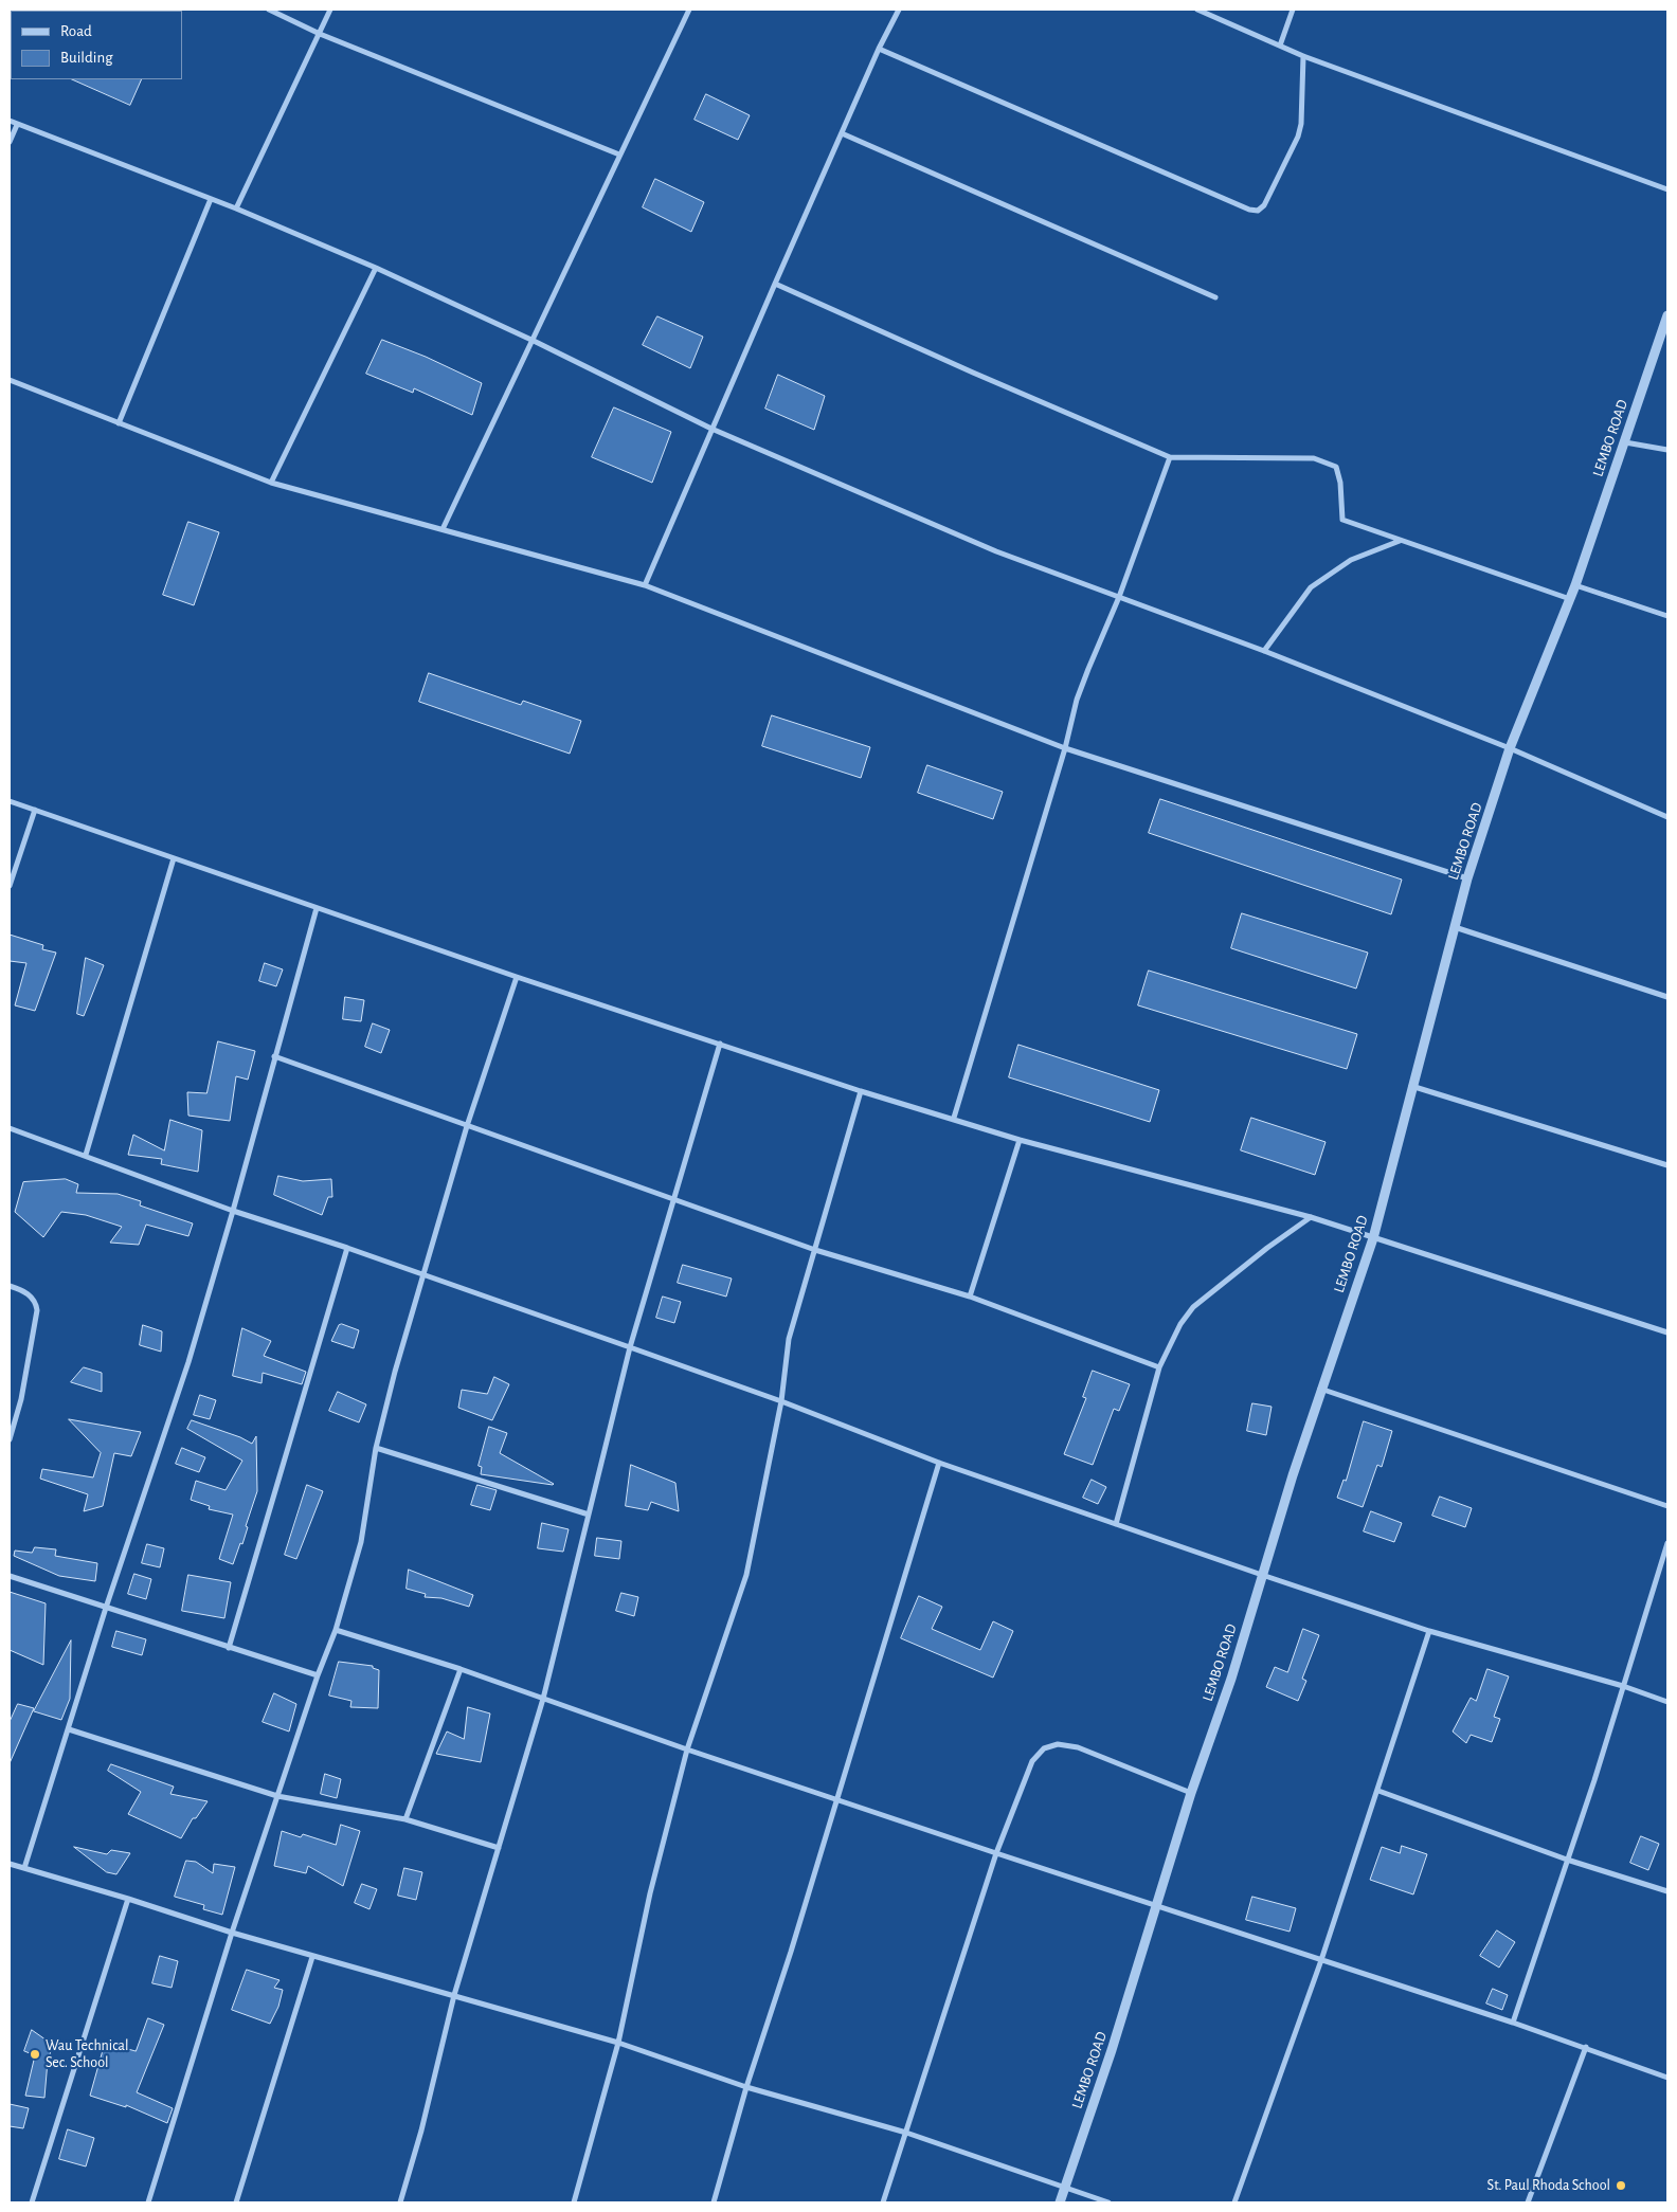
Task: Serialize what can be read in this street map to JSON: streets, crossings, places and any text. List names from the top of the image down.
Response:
{
  "streets": {
    "street": ["LEMBO ROAD"]
  },
  "places": ["Wau Technical Sec. School", "St. Paul Rhoda School"],
  "legend": ["Road", "Building"]
}
